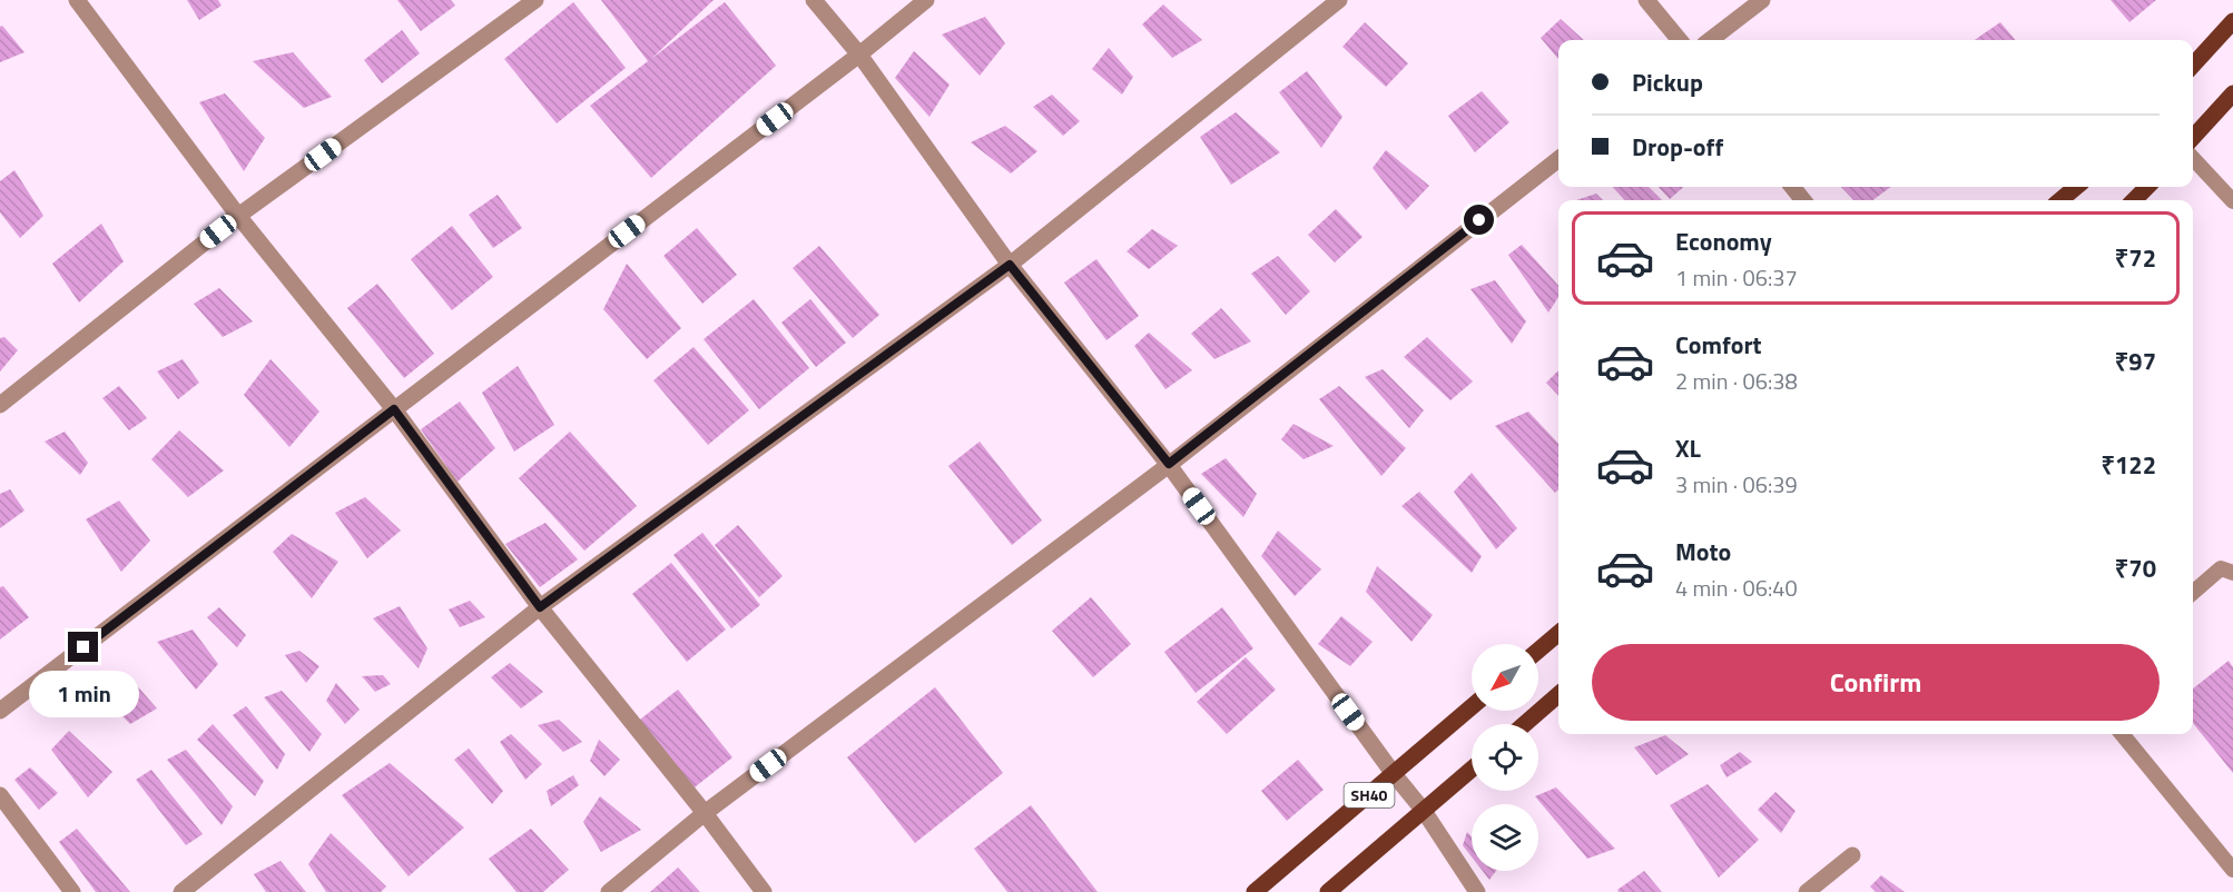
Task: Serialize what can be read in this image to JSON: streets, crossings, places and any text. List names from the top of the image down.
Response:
{
  "streets": {
    "main road": ["SH40"]
  },
  "north": "bottom left",
  "page": {
    "banner": ["Pickup", "Drop-off"],
    "list": [
      {
        "name": "Economy",
        "note": "1 min · 06:37",
        "value": "₹72"
      },
      {
        "name": "Comfort",
        "note": "2 min · 06:38",
        "value": "₹97"
      },
      {
        "name": "XL",
        "note": "3 min · 06:39",
        "value": "₹122"
      },
      {
        "name": "Moto",
        "note": "4 min · 06:40",
        "value": "₹70"
      }
    ],
    "buttons": "Confirm",
    "bubble": "1 min"
  }
}
